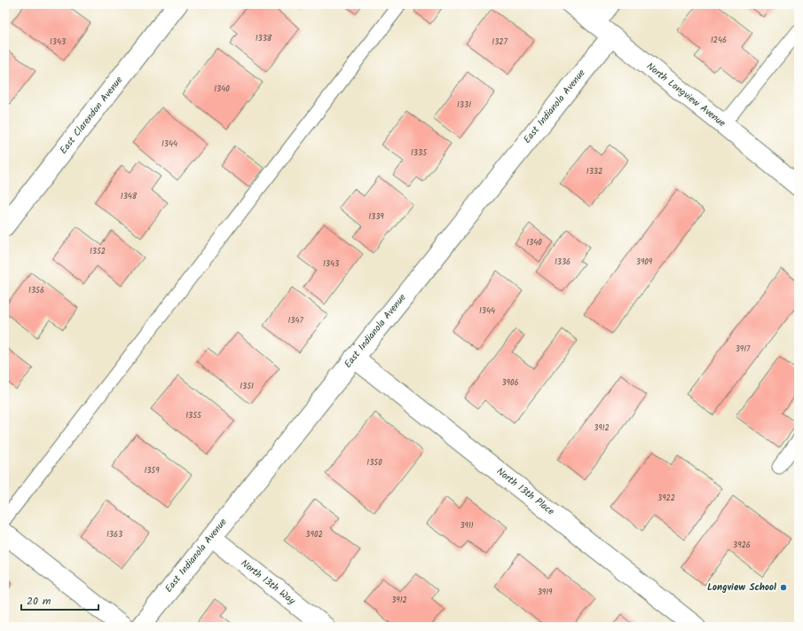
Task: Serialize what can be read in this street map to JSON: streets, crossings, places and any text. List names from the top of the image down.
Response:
{
  "streets": {
    "street": [
      "North Longview Avenue",
      "East Indianola Avenue",
      "East Clarendon Avenue",
      "North 13th Place",
      "North 13th Way"
    ]
  },
  "crossings": [
    ["North Longview Avenue", "East Indianola Avenue"],
    ["East Indianola Avenue", "North 13th Place"],
    ["East Indianola Avenue", "North 13th Way"]
  ],
  "places": ["Longview School"],
  "house_numbers": [
    "1338",
    "1246",
    "1343",
    "1327",
    "1340",
    "1331",
    "1344",
    "1335",
    "1332",
    "1348",
    "1339",
    "1340",
    "1352",
    "1336",
    "3909",
    "1343",
    "1356",
    "1344",
    "1347",
    "3917",
    "3906",
    "1351",
    "1355",
    "3912",
    "1350",
    "1359",
    "3922",
    "3911",
    "1363",
    "3902",
    "3926",
    "3919",
    "3912"
  ],
  "scale_bar": "20 m"
}
